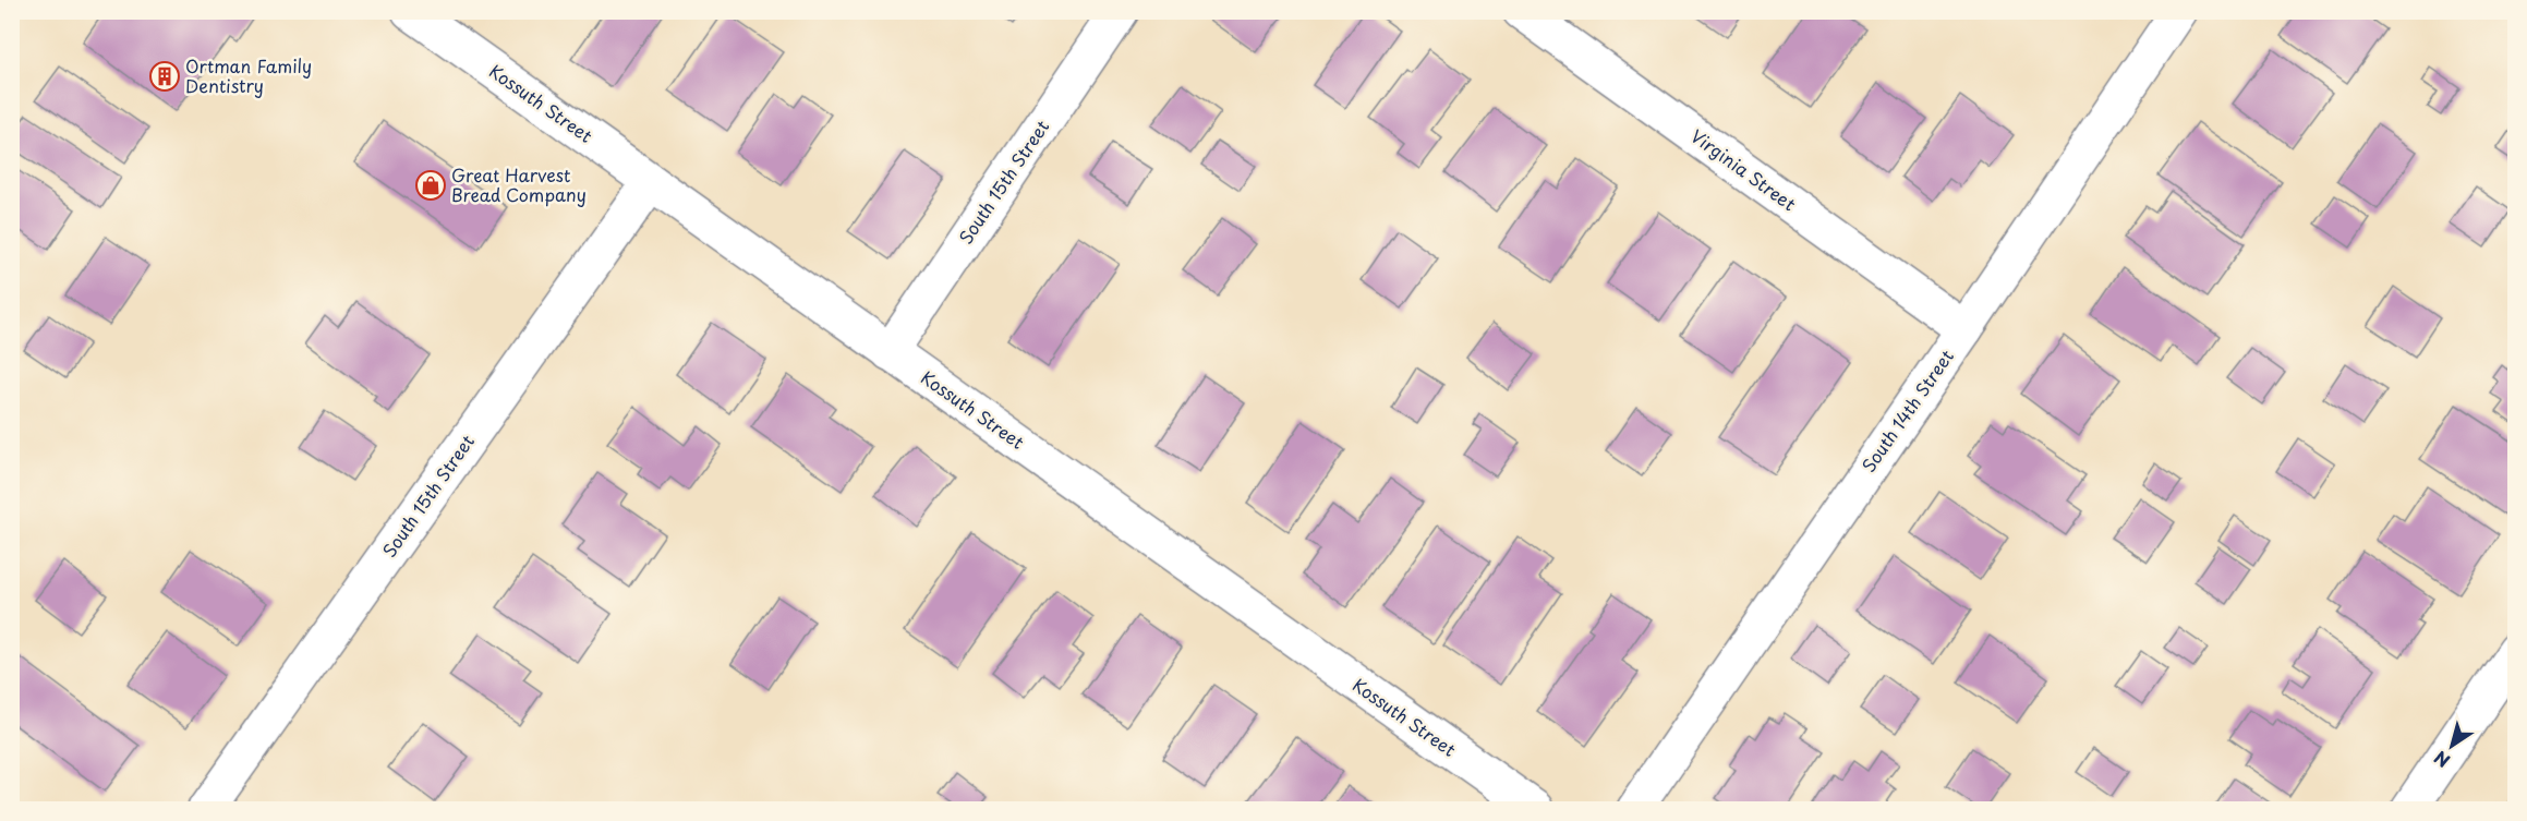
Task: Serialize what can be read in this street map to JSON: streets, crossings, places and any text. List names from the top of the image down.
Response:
{
  "streets": {
    "street": [
      "Kossuth Street",
      "Virginia Street",
      "South 15th Street",
      "South 14th Street"
    ]
  },
  "crossings": [
    ["Kossuth Street", "South 15th Street"],
    ["Virginia Street", "South 14th Street"]
  ],
  "places": {
    "building": ["Ortman Family Dentistry"],
    "shop": ["Great Harvest Bread Company"]
  },
  "north": "bottom left"
}
